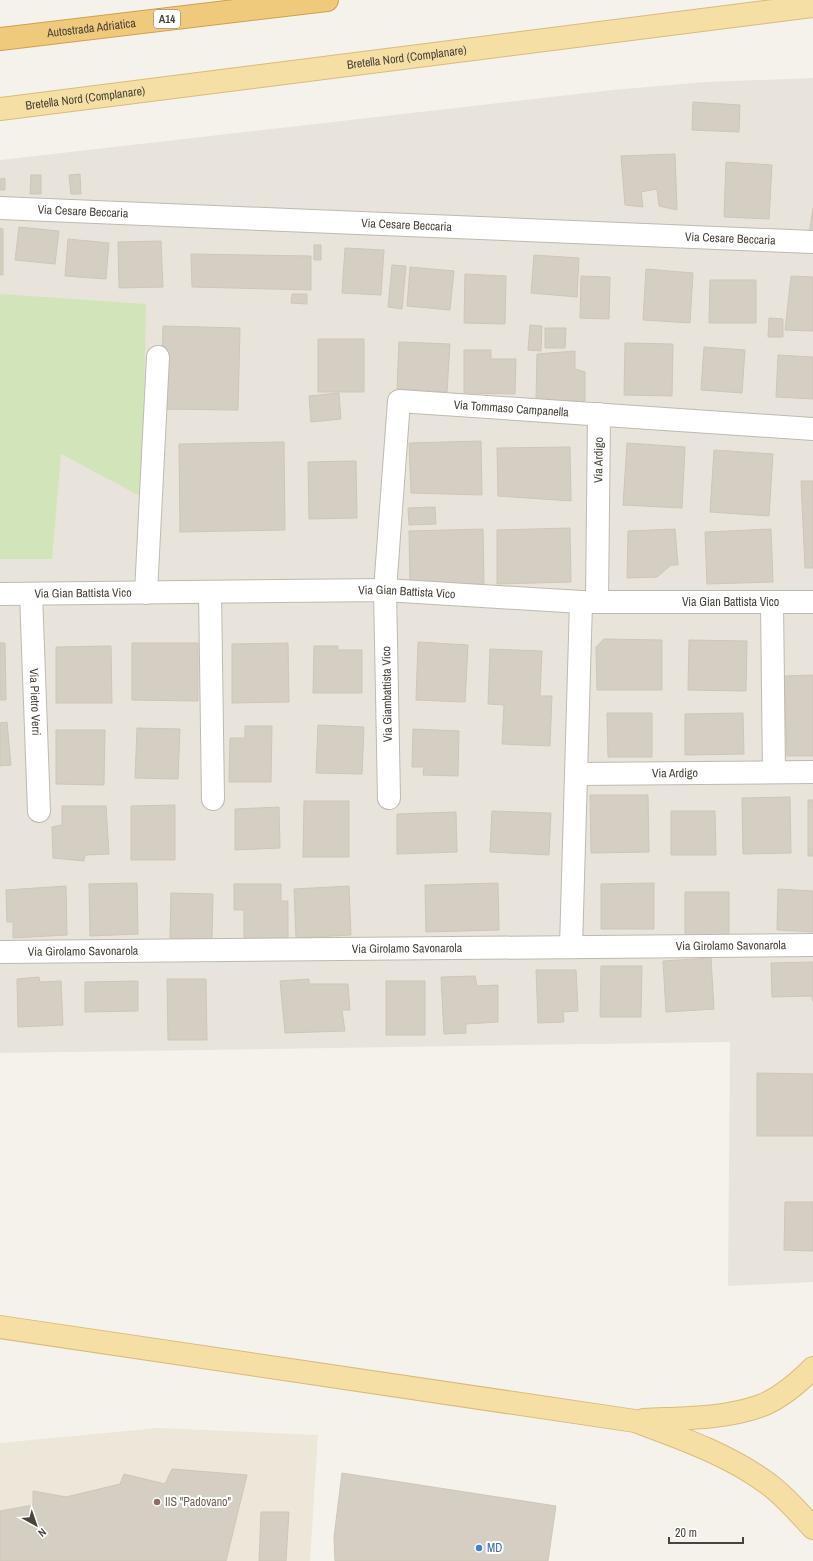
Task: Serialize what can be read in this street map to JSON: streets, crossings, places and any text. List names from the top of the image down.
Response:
{
  "streets": {
    "highway": ["A14", "Autostrada Adriatica"],
    "main road": ["Bretella Nord (Complanare)"],
    "street": [
      "Via Cesare Beccaria",
      "Via Tommaso Campanella",
      "Via Ardigo",
      "Via Gian Battista Vico",
      "Via Giambattista Vico",
      "Via Pietro Verri",
      "Via Girolamo Savonarola"
    ]
  },
  "crossings": [
    ["Via Tommaso Campanella", "Via Ardigo"],
    ["Via Tommaso Campanella", "Via Gian Battista Vico"],
    ["Via Tommaso Campanella", "Via Giambattista Vico"],
    ["Via Ardigo", "Via Gian Battista Vico"],
    ["Via Ardigo", "Via Girolamo Savonarola"],
    ["Via Gian Battista Vico", "Via Giambattista Vico"],
    ["Via Gian Battista Vico", "Via Pietro Verri"]
  ],
  "places": ["IIS \"Padovano\"", "MD"],
  "scale_bar": "20 m",
  "north": "bottom right"
}
